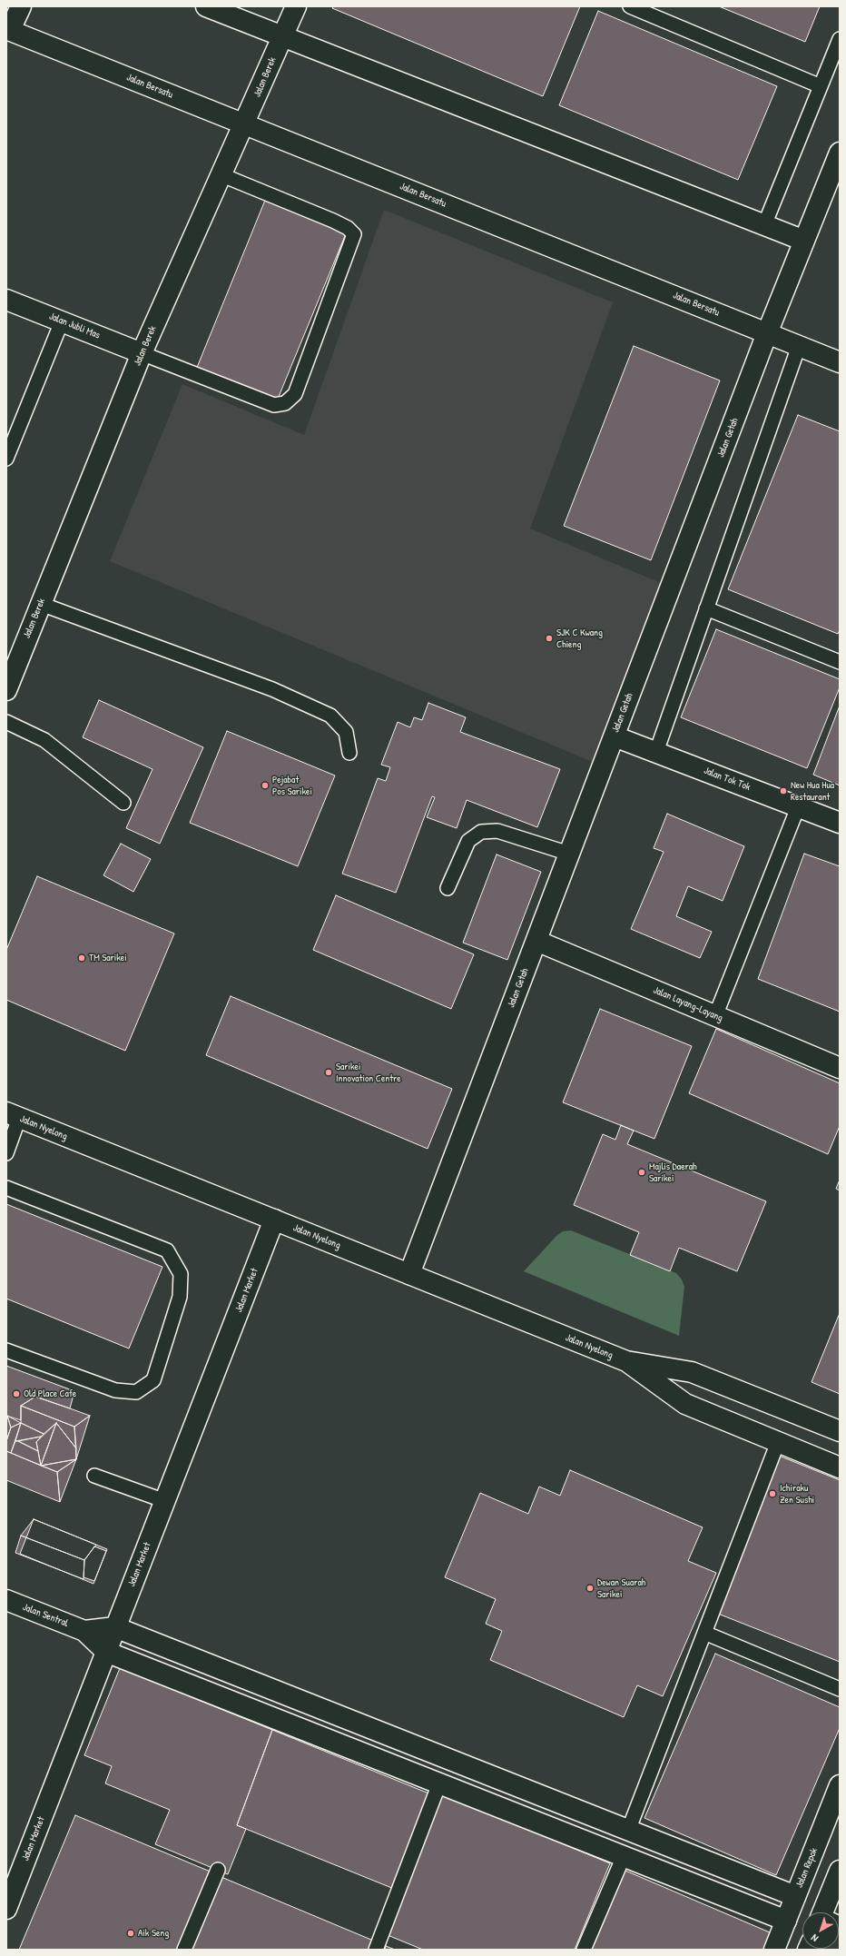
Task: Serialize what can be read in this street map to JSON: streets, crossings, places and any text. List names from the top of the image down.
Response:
{
  "streets": {
    "street": [
      "Jalan Berek",
      "Jalan Bersatu",
      "Jalan Jubli Mas",
      "Jalan Getah",
      "Jalan Tok Tok",
      "Jalan Layang-Layang",
      "Jalan Nyelong",
      "Jalan Market",
      "Jalan Sentral",
      "Jalan Repok"
    ]
  },
  "crossings": [
    ["Jalan Berek", "Jalan Bersatu"],
    ["Jalan Berek", "Jalan Jubli Mas"],
    ["Jalan Bersatu", "Jalan Getah"],
    ["Jalan Getah", "Jalan Tok Tok"],
    ["Jalan Getah", "Jalan Layang-Layang"],
    ["Jalan Getah", "Jalan Nyelong"],
    ["Jalan Nyelong", "Jalan Market"],
    ["Jalan Market", "Jalan Sentral"]
  ],
  "places": [
    "SJK C Kwang Chieng",
    "Pejabat Pos Sarikei",
    "New Hua Hua Restaurant",
    "TM Sarikei",
    "Sarikei Innovation Centre",
    "Majlis Daerah Sarikei",
    "Old Place Cafe",
    "Ichiraku Zen Sushi",
    "Dewan Suarah Sarikei",
    "Aik Seng"
  ],
  "north": "bottom left"
}
